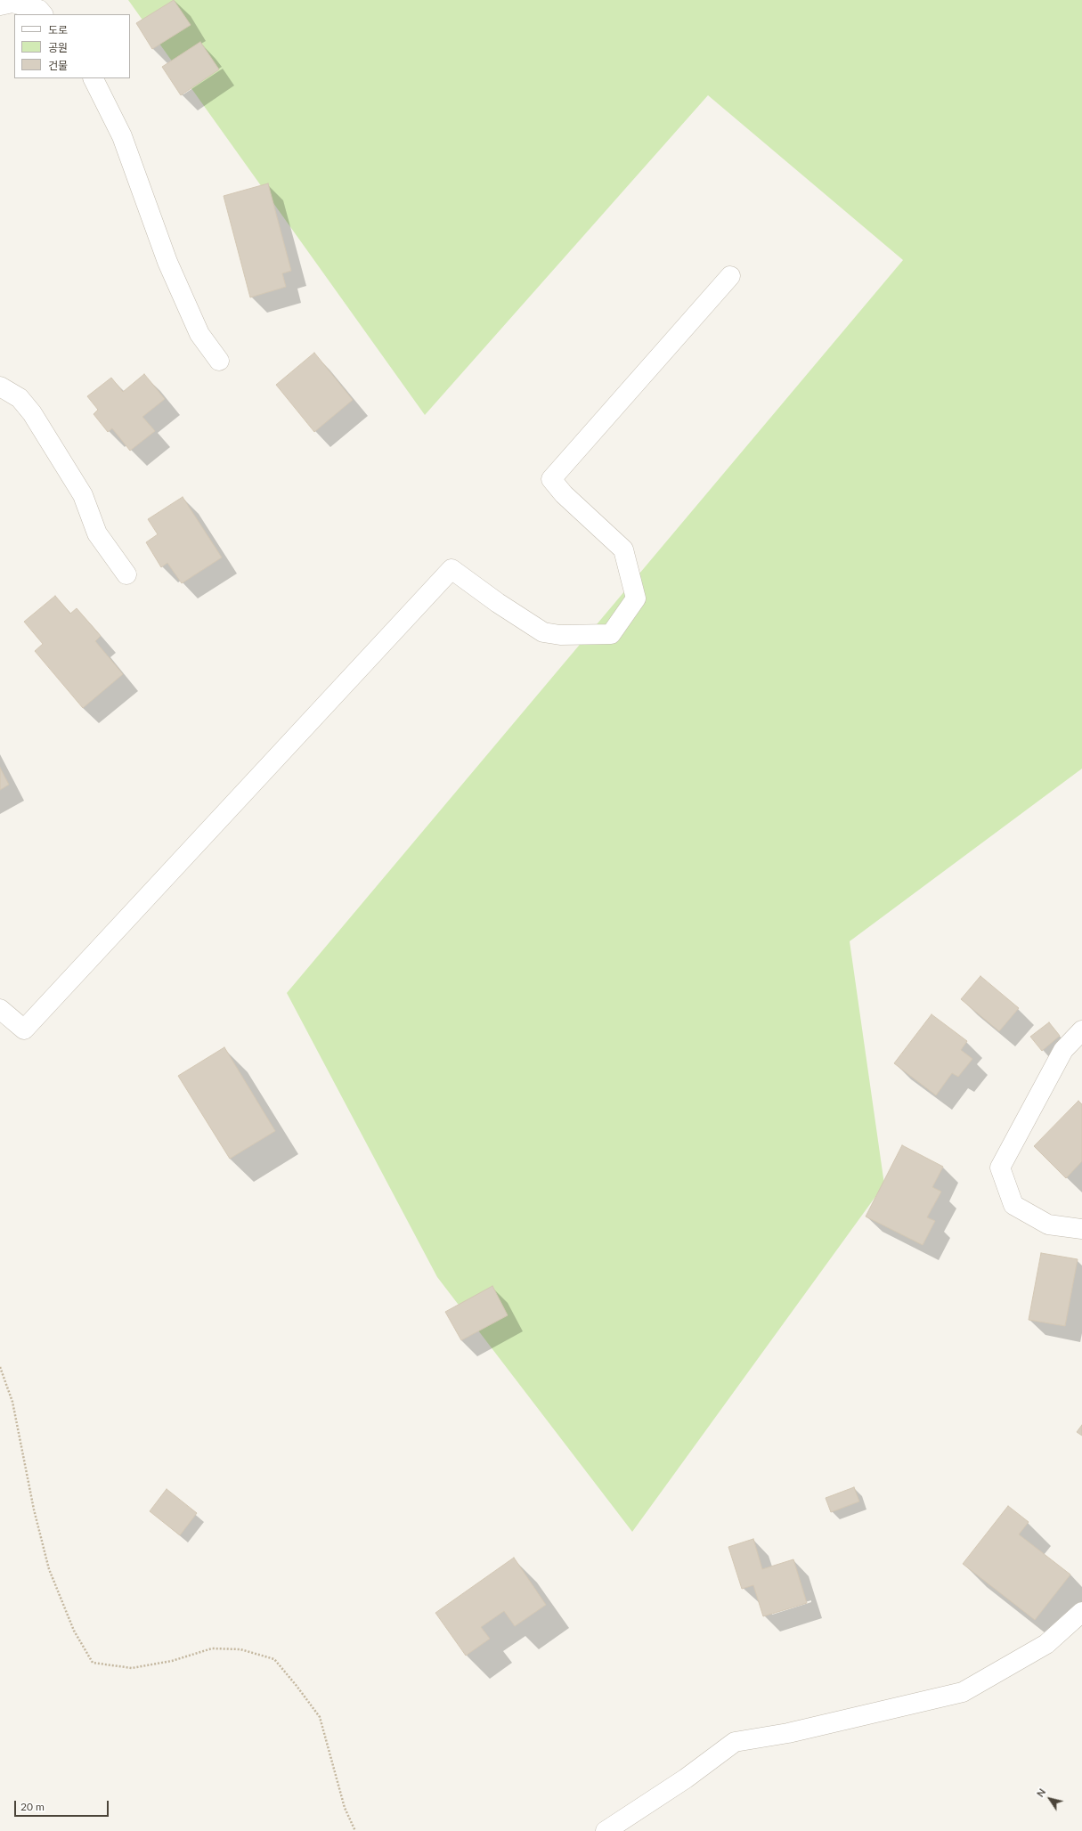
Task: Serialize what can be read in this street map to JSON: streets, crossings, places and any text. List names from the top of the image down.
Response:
{
  "legend": ["도로", "공원", "건물"],
  "scale_bar": "20 m",
  "north": "top left"
}
